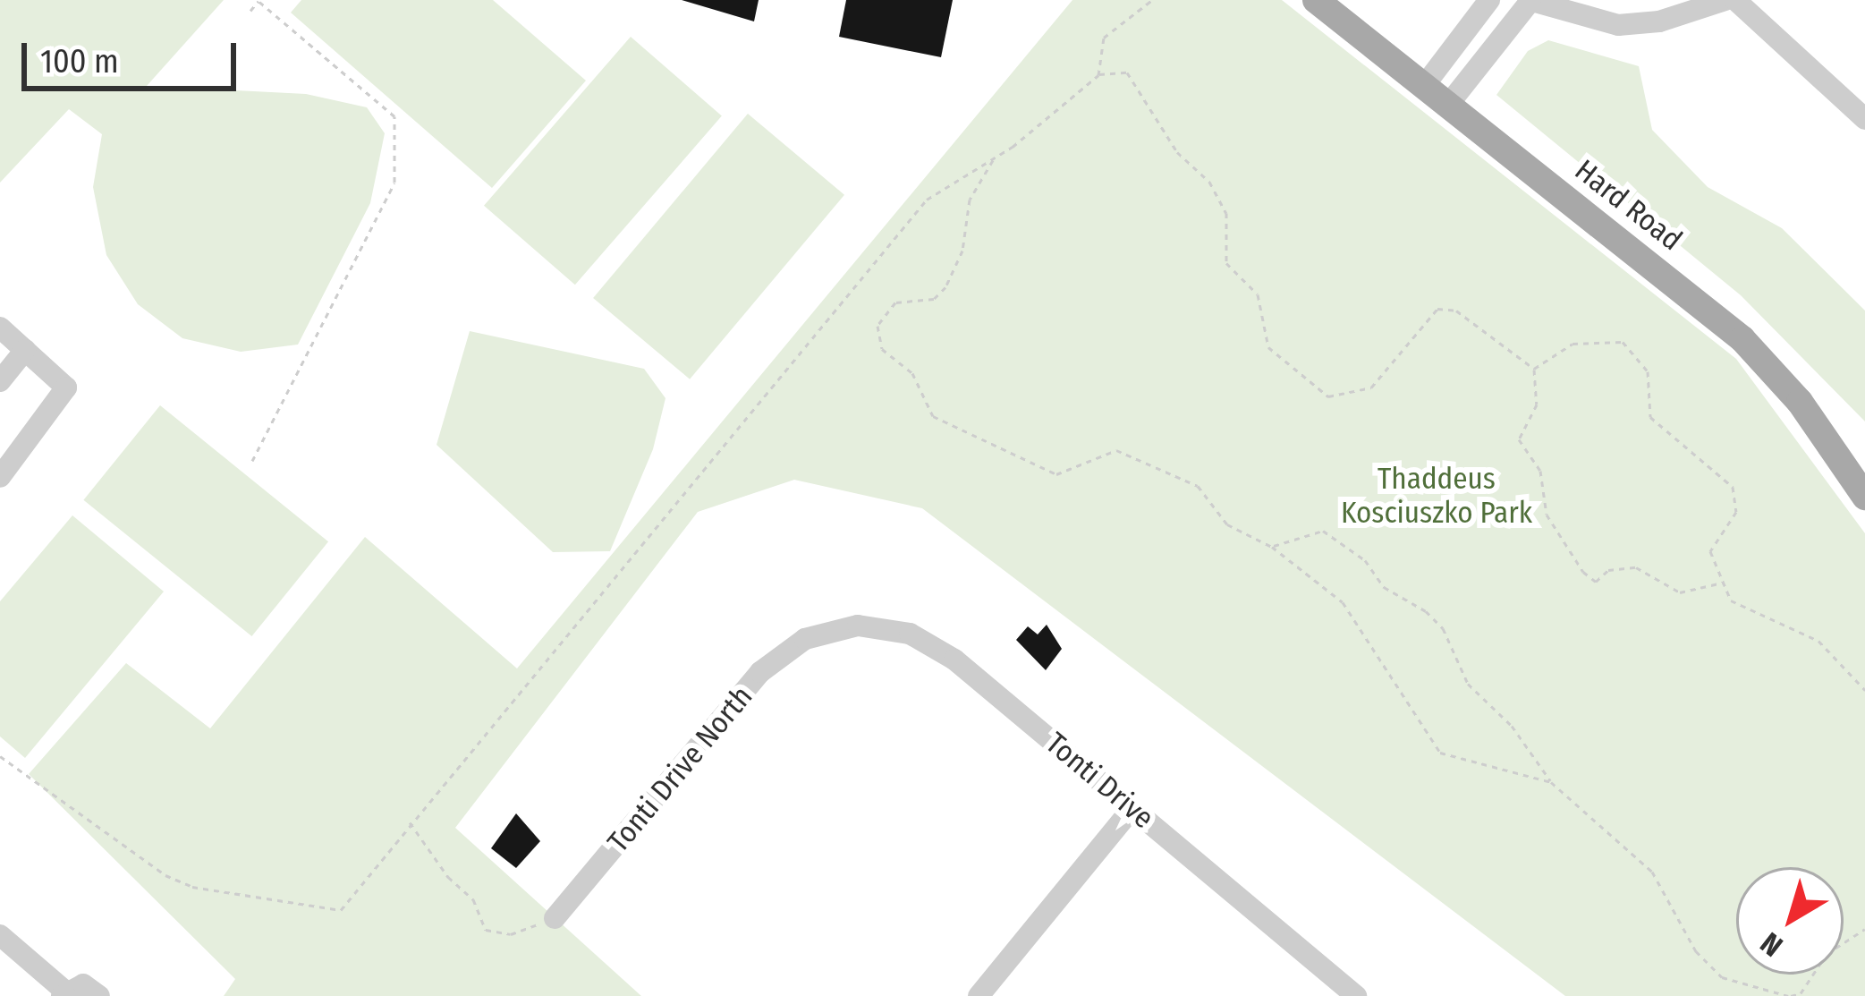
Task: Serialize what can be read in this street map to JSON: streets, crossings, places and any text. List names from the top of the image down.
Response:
{
  "streets": {
    "main road": ["Hard Road"],
    "street": ["Tonti Drive North", "Tonti Drive"]
  },
  "crossings": [
    ["Tonti Drive North", "Tonti Drive"]
  ],
  "parks": ["Thaddeus Kosciuszko Park"],
  "scale_bar": "100 m",
  "north": "bottom left"
}
